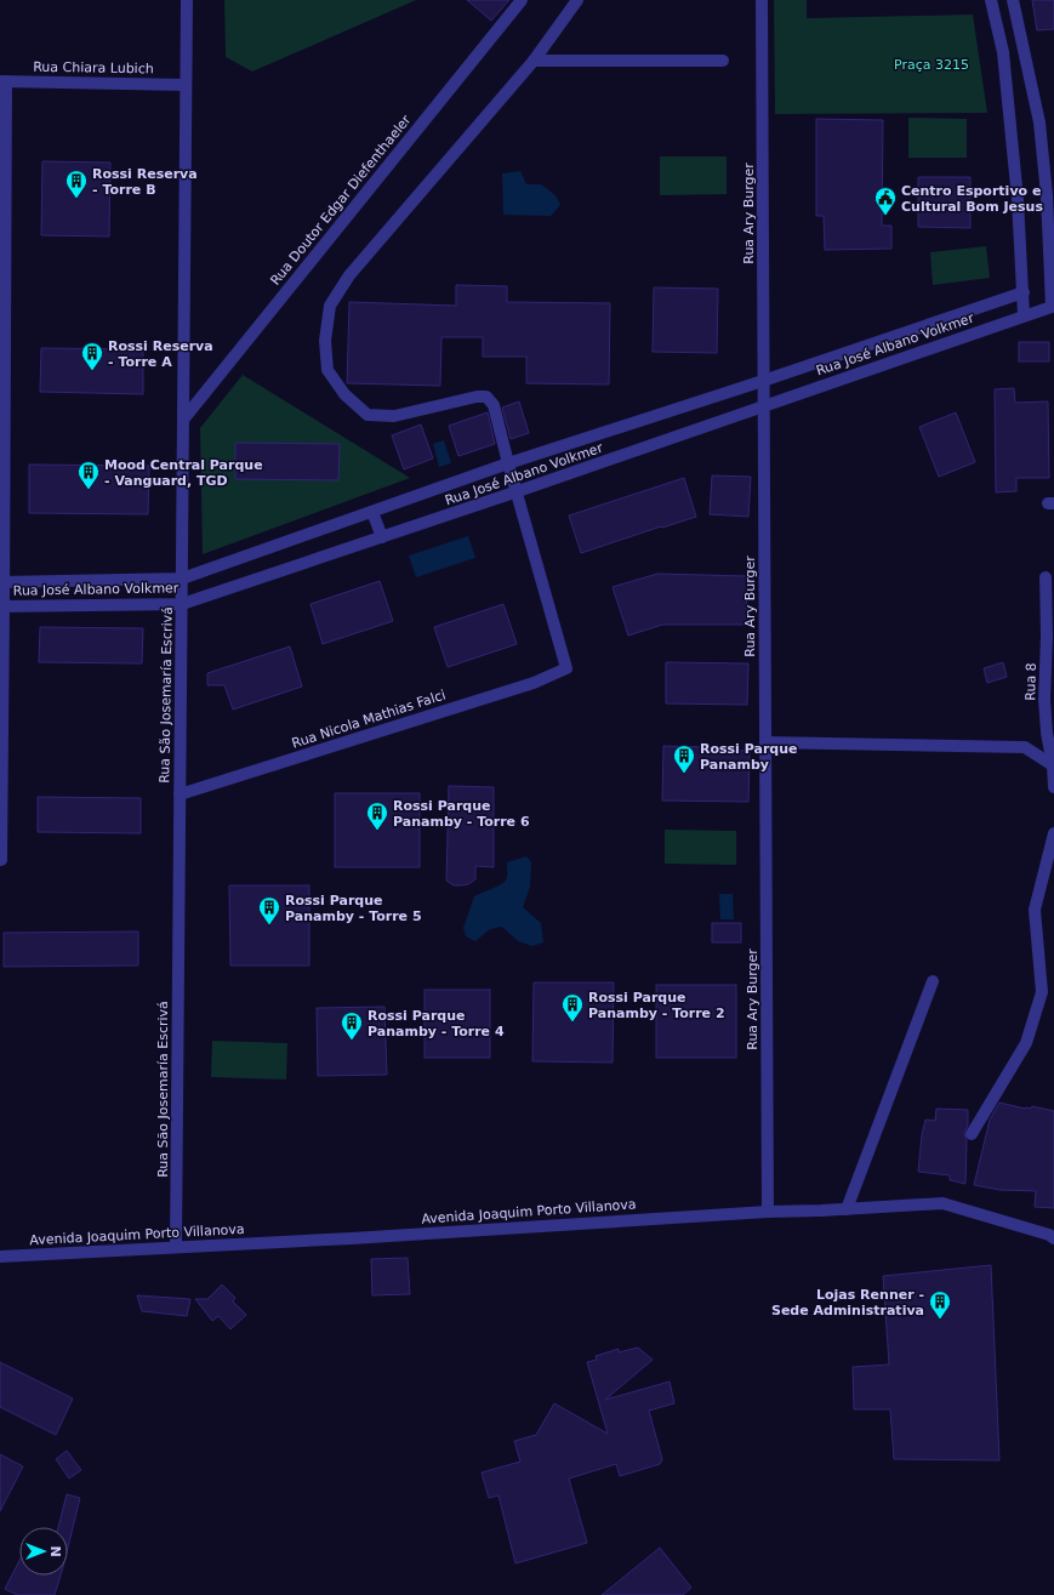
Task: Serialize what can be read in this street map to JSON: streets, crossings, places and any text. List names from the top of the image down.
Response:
{
  "streets": {
    "street": [
      "Rua Chiara Lubich",
      "Rua Doutor Edgar Diefenthaeler",
      "Rua Ary Burger",
      "Rua José Albano Volkmer",
      "Rua 8",
      "Rua São Josemaría Escrivá",
      "Rua Nicola Mathias Falci",
      "Avenida Joaquim Porto Villanova"
    ]
  },
  "crossings": [
    ["Rua Chiara Lubich", "Rua São Josemaría Escrivá"],
    ["Rua Doutor Edgar Diefenthaeler", "Rua São Josemaría Escrivá"],
    ["Rua Ary Burger", "Rua José Albano Volkmer"],
    ["Rua Ary Burger", "Avenida Joaquim Porto Villanova"],
    ["Rua José Albano Volkmer", "Rua São Josemaría Escrivá"],
    ["Rua José Albano Volkmer", "Rua Nicola Mathias Falci"],
    ["Rua São Josemaría Escrivá", "Rua Nicola Mathias Falci"],
    ["Rua São Josemaría Escrivá", "Avenida Joaquim Porto Villanova"]
  ],
  "parks": ["Praça 3215"],
  "places": {
    "building": [
      "Rossi Reserva - Torre B",
      "Rossi Reserva - Torre A",
      "Mood Central Parque - Vanguard, TGD",
      "Rossi Parque Panamby",
      "Rossi Parque Panamby - Torre 6",
      "Rossi Parque Panamby - Torre 5",
      "Rossi Parque Panamby - Torre 2",
      "Rossi Parque Panamby - Torre 4",
      "Lojas Renner - Sede Administrativa"
    ],
    "public building": ["Centro Esportivo e Cultural Bom Jesus"]
  },
  "north": "right"
}
